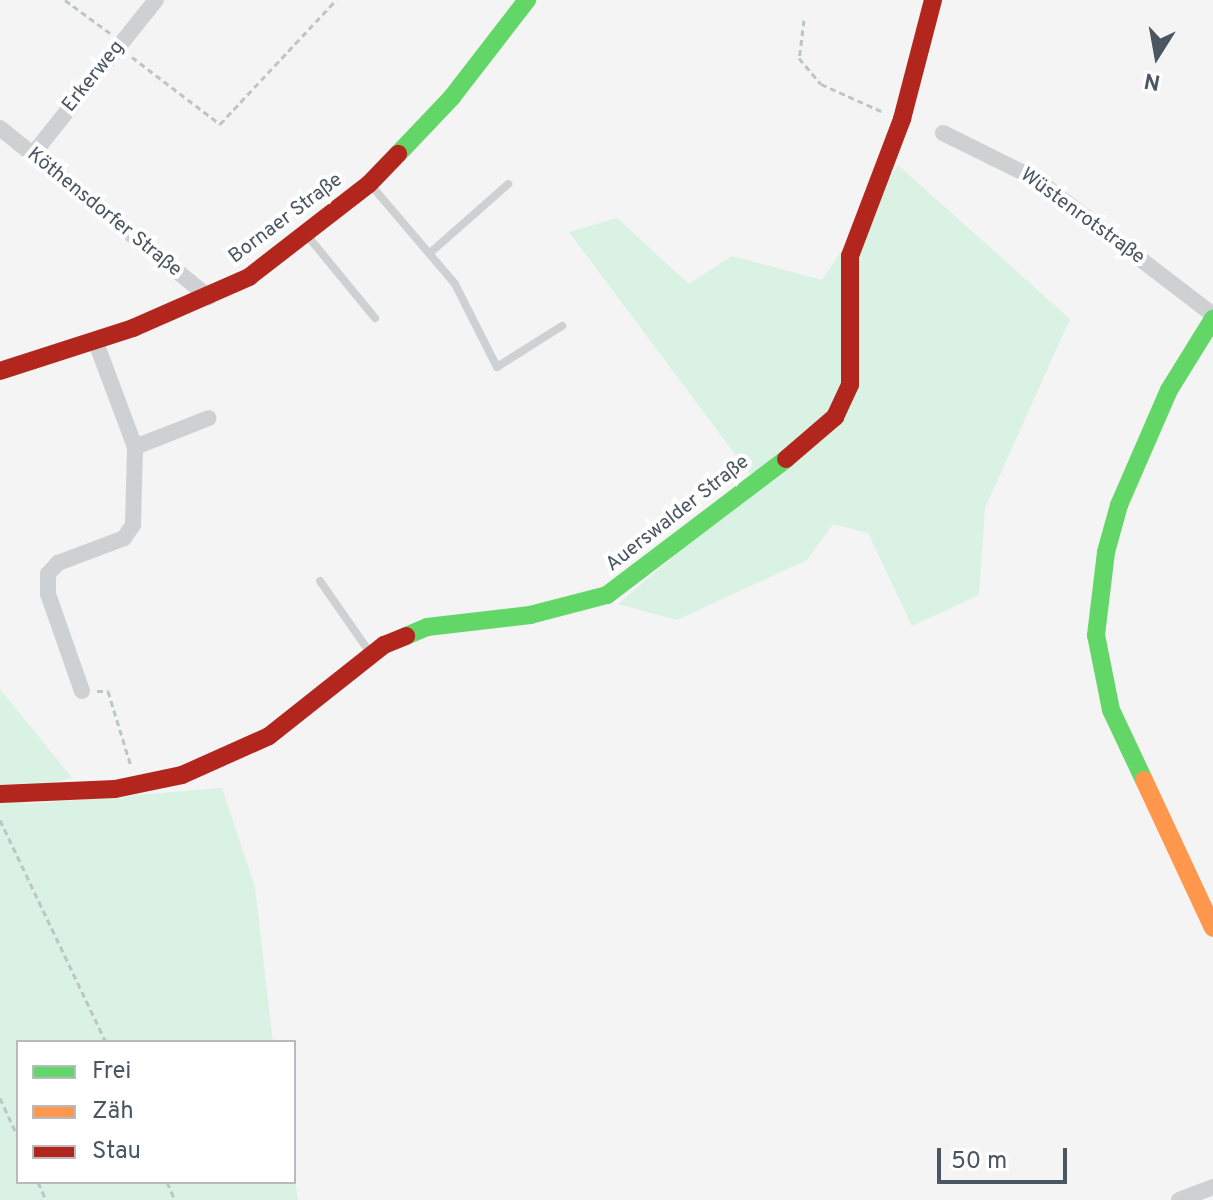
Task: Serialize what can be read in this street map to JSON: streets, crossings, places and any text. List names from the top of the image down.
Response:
{
  "streets": {
    "street": [
      "Erkerweg",
      "Köthensdorfer Straße",
      "Wüstenrotstraße",
      "Bornaer Straße",
      "Auerswalder Straße"
    ]
  },
  "crossings": [
    ["Erkerweg", "Köthensdorfer Straße"],
    ["Köthensdorfer Straße", "Bornaer Straße"]
  ],
  "legend": ["Frei", "Zäh", "Stau"],
  "scale_bar": "50 m",
  "north": "bottom"
}
